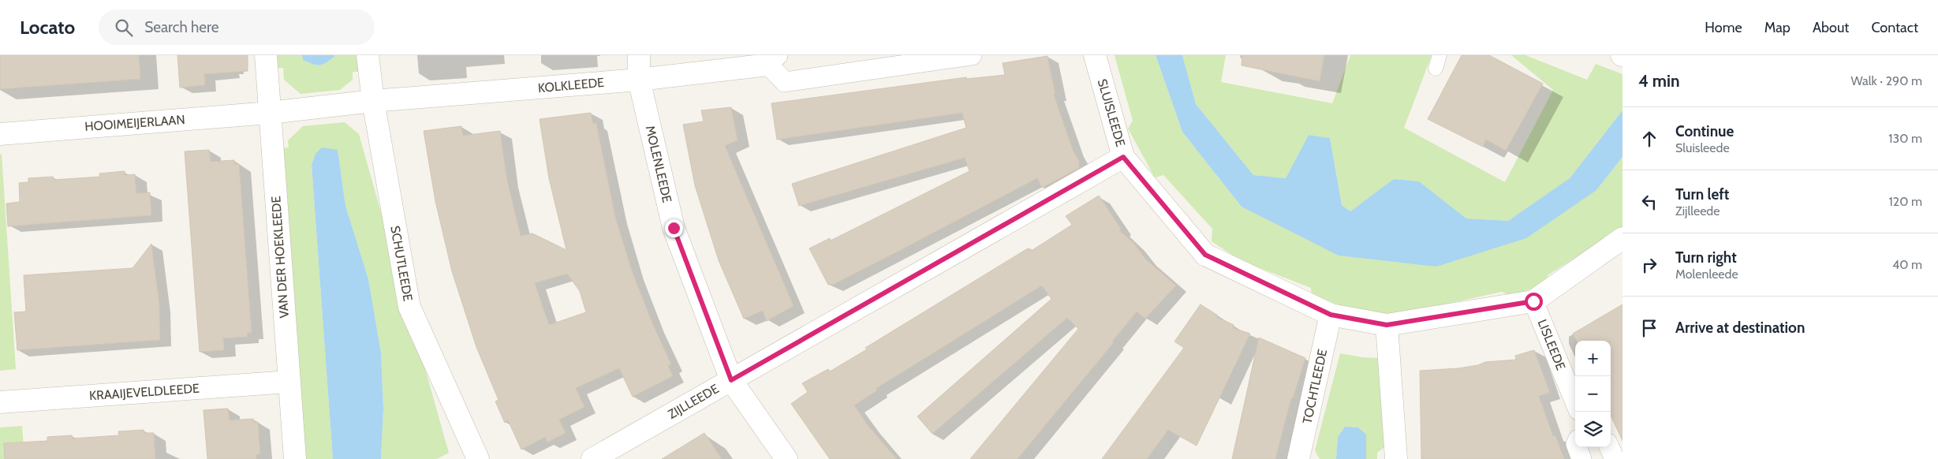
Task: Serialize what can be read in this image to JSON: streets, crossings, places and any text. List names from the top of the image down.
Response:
{
  "streets": {
    "street": [
      "KOLKLEEDE",
      "SLUISLEEDE",
      "HOOIMEIJERLAAN",
      "MOLENLEEDE",
      "VAN DER HOEKLEEDE",
      "SCHUTLEEDE",
      "LISLEEDE",
      "TOCHTLEEDE",
      "KRAAIJEVELDLEEDE",
      "ZIJLLEEDE"
    ]
  },
  "crossings": [
    ["KOLKLEEDE", "HOOIMEIJERLAAN"],
    ["KOLKLEEDE", "MOLENLEEDE"],
    ["KOLKLEEDE", "VAN DER HOEKLEEDE"],
    ["KOLKLEEDE", "SCHUTLEEDE"],
    ["SLUISLEEDE", "LISLEEDE"],
    ["SLUISLEEDE", "TOCHTLEEDE"],
    ["SLUISLEEDE", "ZIJLLEEDE"],
    ["HOOIMEIJERLAAN", "VAN DER HOEKLEEDE"],
    ["MOLENLEEDE", "ZIJLLEEDE"],
    ["VAN DER HOEKLEEDE", "KRAAIJEVELDLEEDE"]
  ],
  "page": {
    "header": "Locato",
    "search": "Search here",
    "nav": [
      "Home",
      "Map",
      "About",
      "Contact"
    ],
    "heading": ["4 min", "Walk · 290 m"],
    "list": [
      ["Continue", "Sluisleede", "130 m"],
      ["Turn left", "Zijlleede", "120 m"],
      ["Turn right", "Molenleede", "40 m"],
      "Arrive at destination"
    ],
    "map_buttons": ["+", "−"]
  }
}
